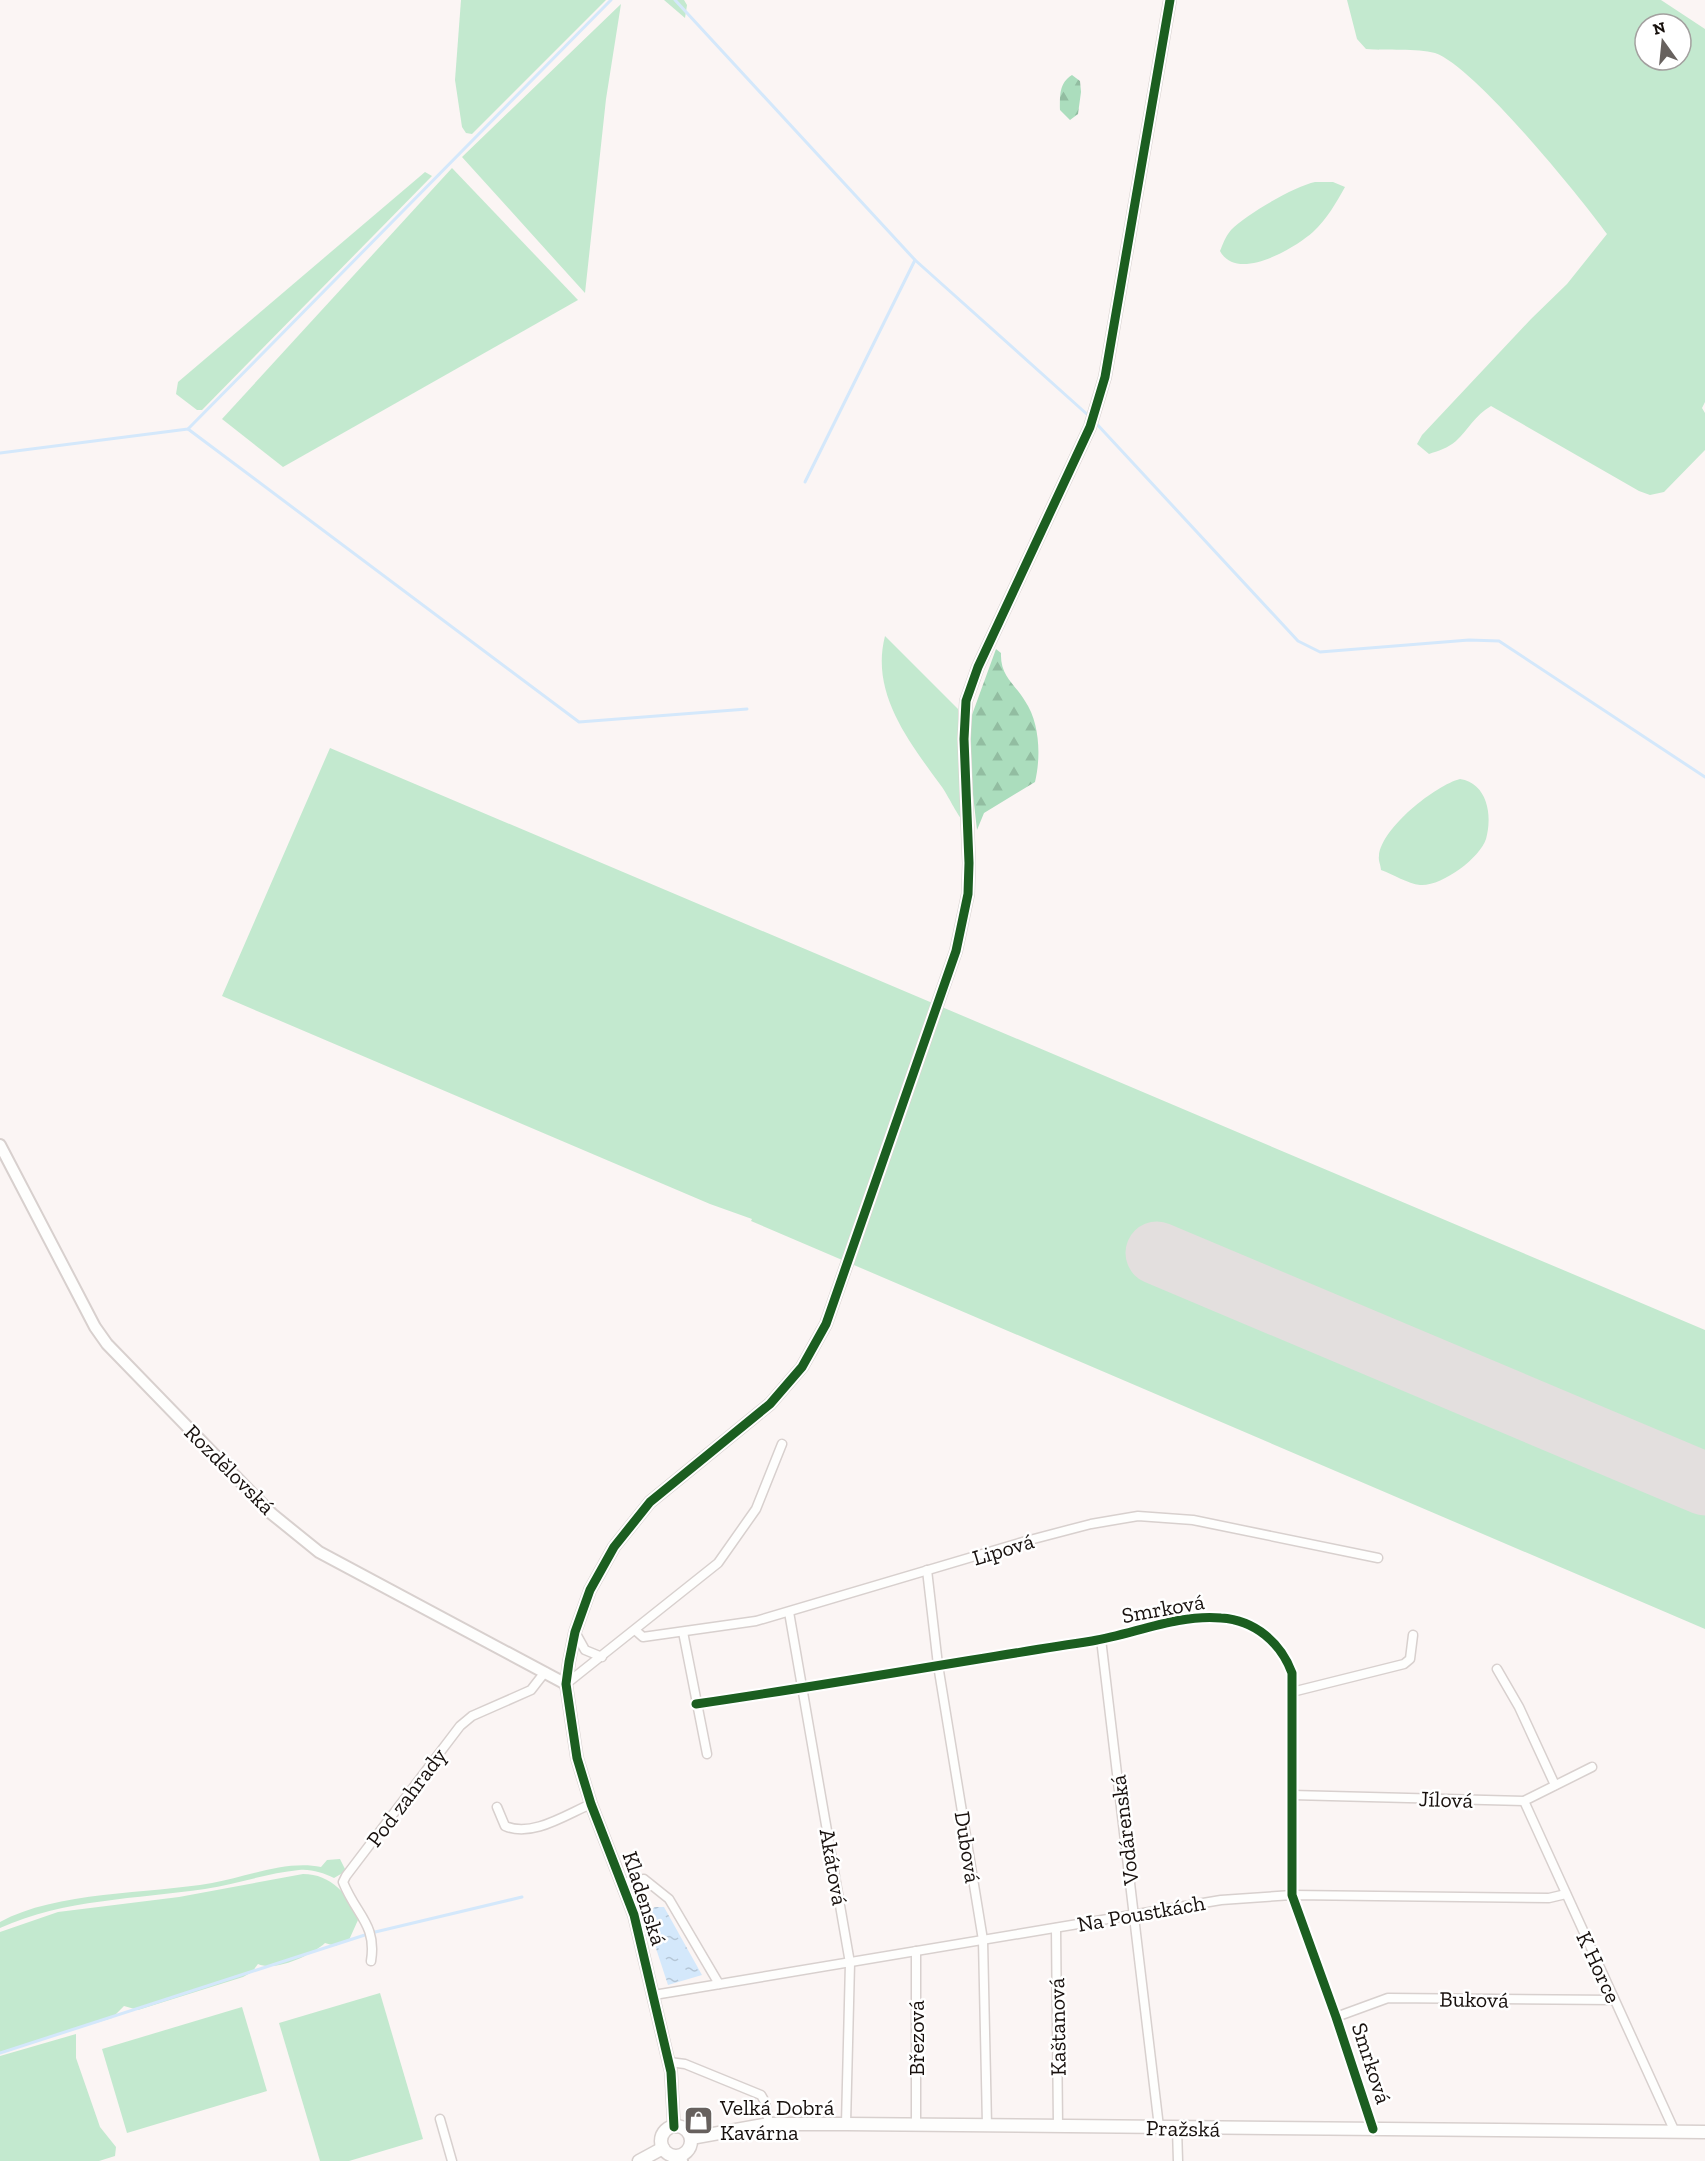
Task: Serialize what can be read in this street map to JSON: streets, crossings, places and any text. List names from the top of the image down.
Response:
{
  "streets": {
    "main road": ["Pražská"],
    "street": [
      "Rozdělovská",
      "Lipová",
      "Smrková",
      "Pod zahrady",
      "Jílová",
      "Vodárenská",
      "Dubová",
      "Akátová",
      "Kladenská",
      "Na Poustkách",
      "K Horce",
      "Buková",
      "Kaštanová",
      "Březová"
    ]
  },
  "crossings": [
    ["Rozdělovská", "Pod zahrady"],
    ["Rozdělovská", "Kladenská"],
    ["Lipová", "Dubová"],
    ["Lipová", "Akátová"],
    ["Smrková", "Jílová"],
    ["Smrková", "Vodárenská"],
    ["Smrková", "Dubová"],
    ["Smrková", "Akátová"],
    ["Smrková", "Na Poustkách"],
    ["Smrková", "Buková"],
    ["Smrková", "Pražská"],
    ["Jílová", "K Horce"],
    ["Vodárenská", "Na Poustkách"],
    ["Vodárenská", "Pražská"],
    ["Dubová", "Na Poustkách"],
    ["Dubová", "Pražská"],
    ["Akátová", "Na Poustkách"],
    ["Akátová", "Pražská"],
    ["Kladenská", "Na Poustkách"],
    ["Kladenská", "Pražská"],
    ["Na Poustkách", "K Horce"],
    ["Na Poustkách", "Kaštanová"],
    ["Na Poustkách", "Březová"],
    ["K Horce", "Buková"],
    ["K Horce", "Pražská"],
    ["Kaštanová", "Pražská"],
    ["Březová", "Pražská"]
  ],
  "places": {
    "shop": ["Velká Dobrá Kavárna"]
  },
  "north": "top"
}
